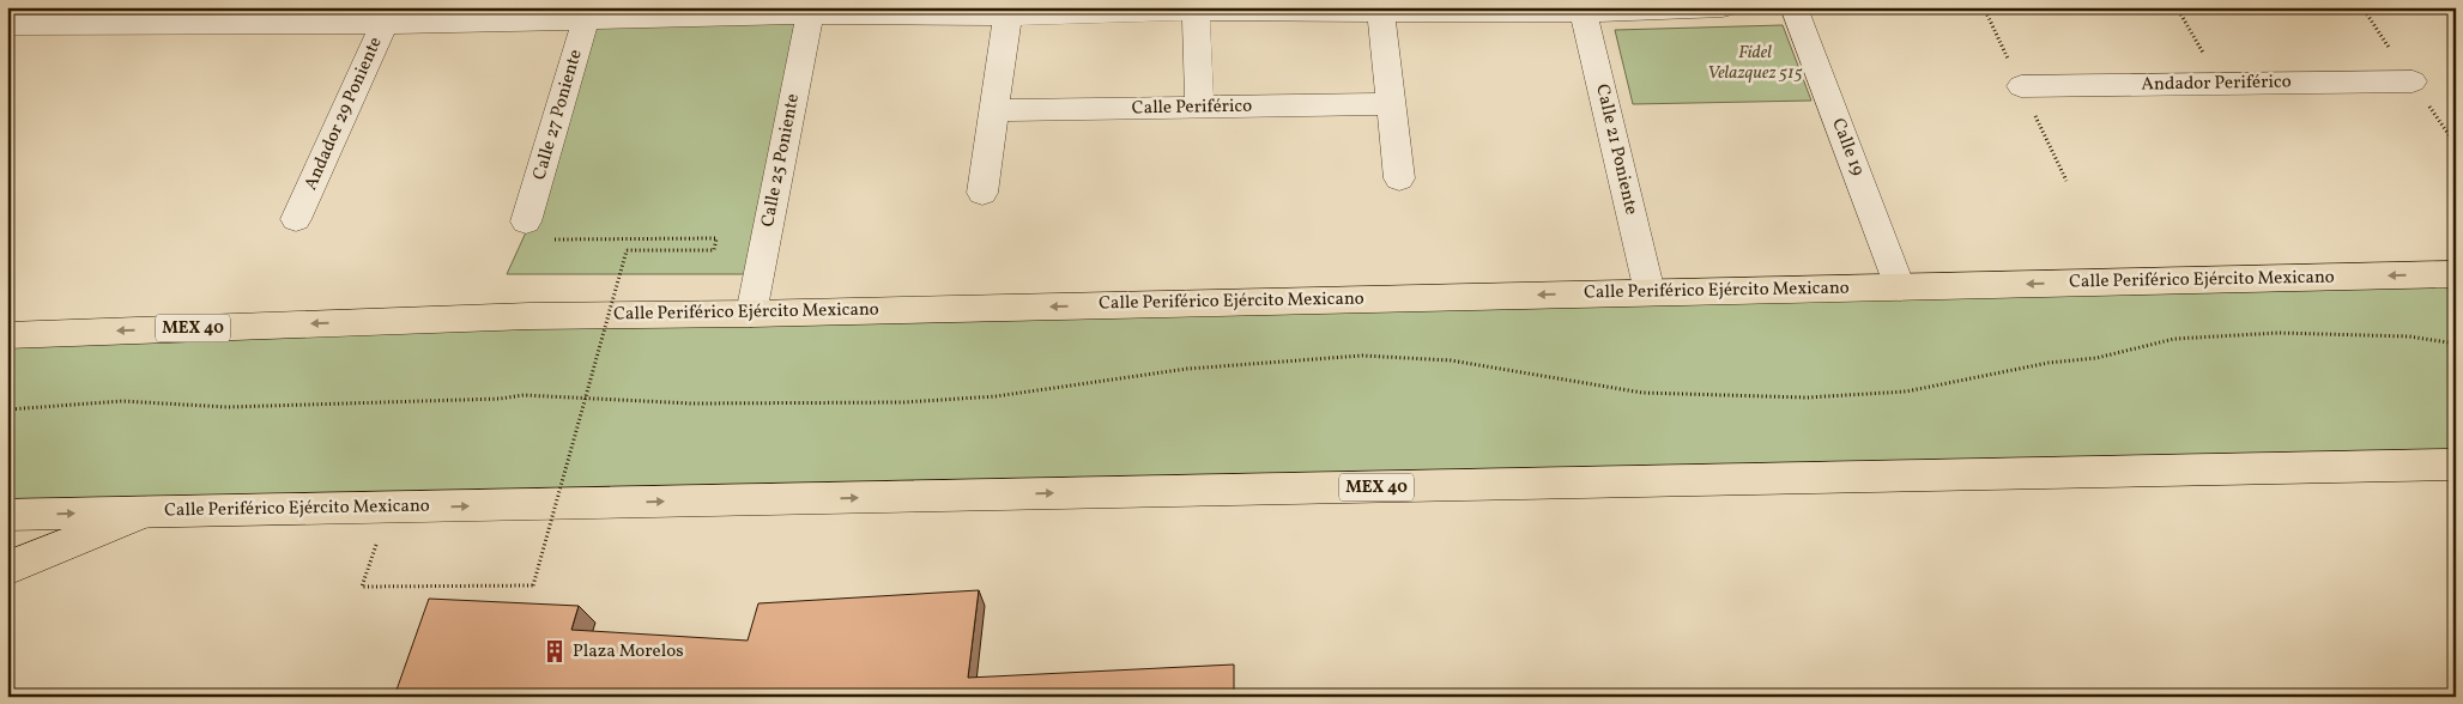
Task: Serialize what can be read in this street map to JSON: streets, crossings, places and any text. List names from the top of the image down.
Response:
{
  "streets": {
    "main road": ["Calle Periférico Ejército Mexicano", "MEX 40"],
    "street": [
      "Andador Periférico",
      "Calle Periférico",
      "Andador 29 Poniente",
      "Calle 27 Poniente",
      "Calle 19",
      "Calle 21 Poniente",
      "Calle 25 Poniente"
    ]
  },
  "crossings": [
    ["Calle 19", "Calle Periférico Ejército Mexicano"],
    ["Calle 21 Poniente", "Calle Periférico Ejército Mexicano"],
    ["Calle 25 Poniente", "Calle Periférico Ejército Mexicano"]
  ],
  "parks": ["Fidel Velazquez 515"],
  "places": {
    "building": ["Plaza Morelos"]
  }
}
